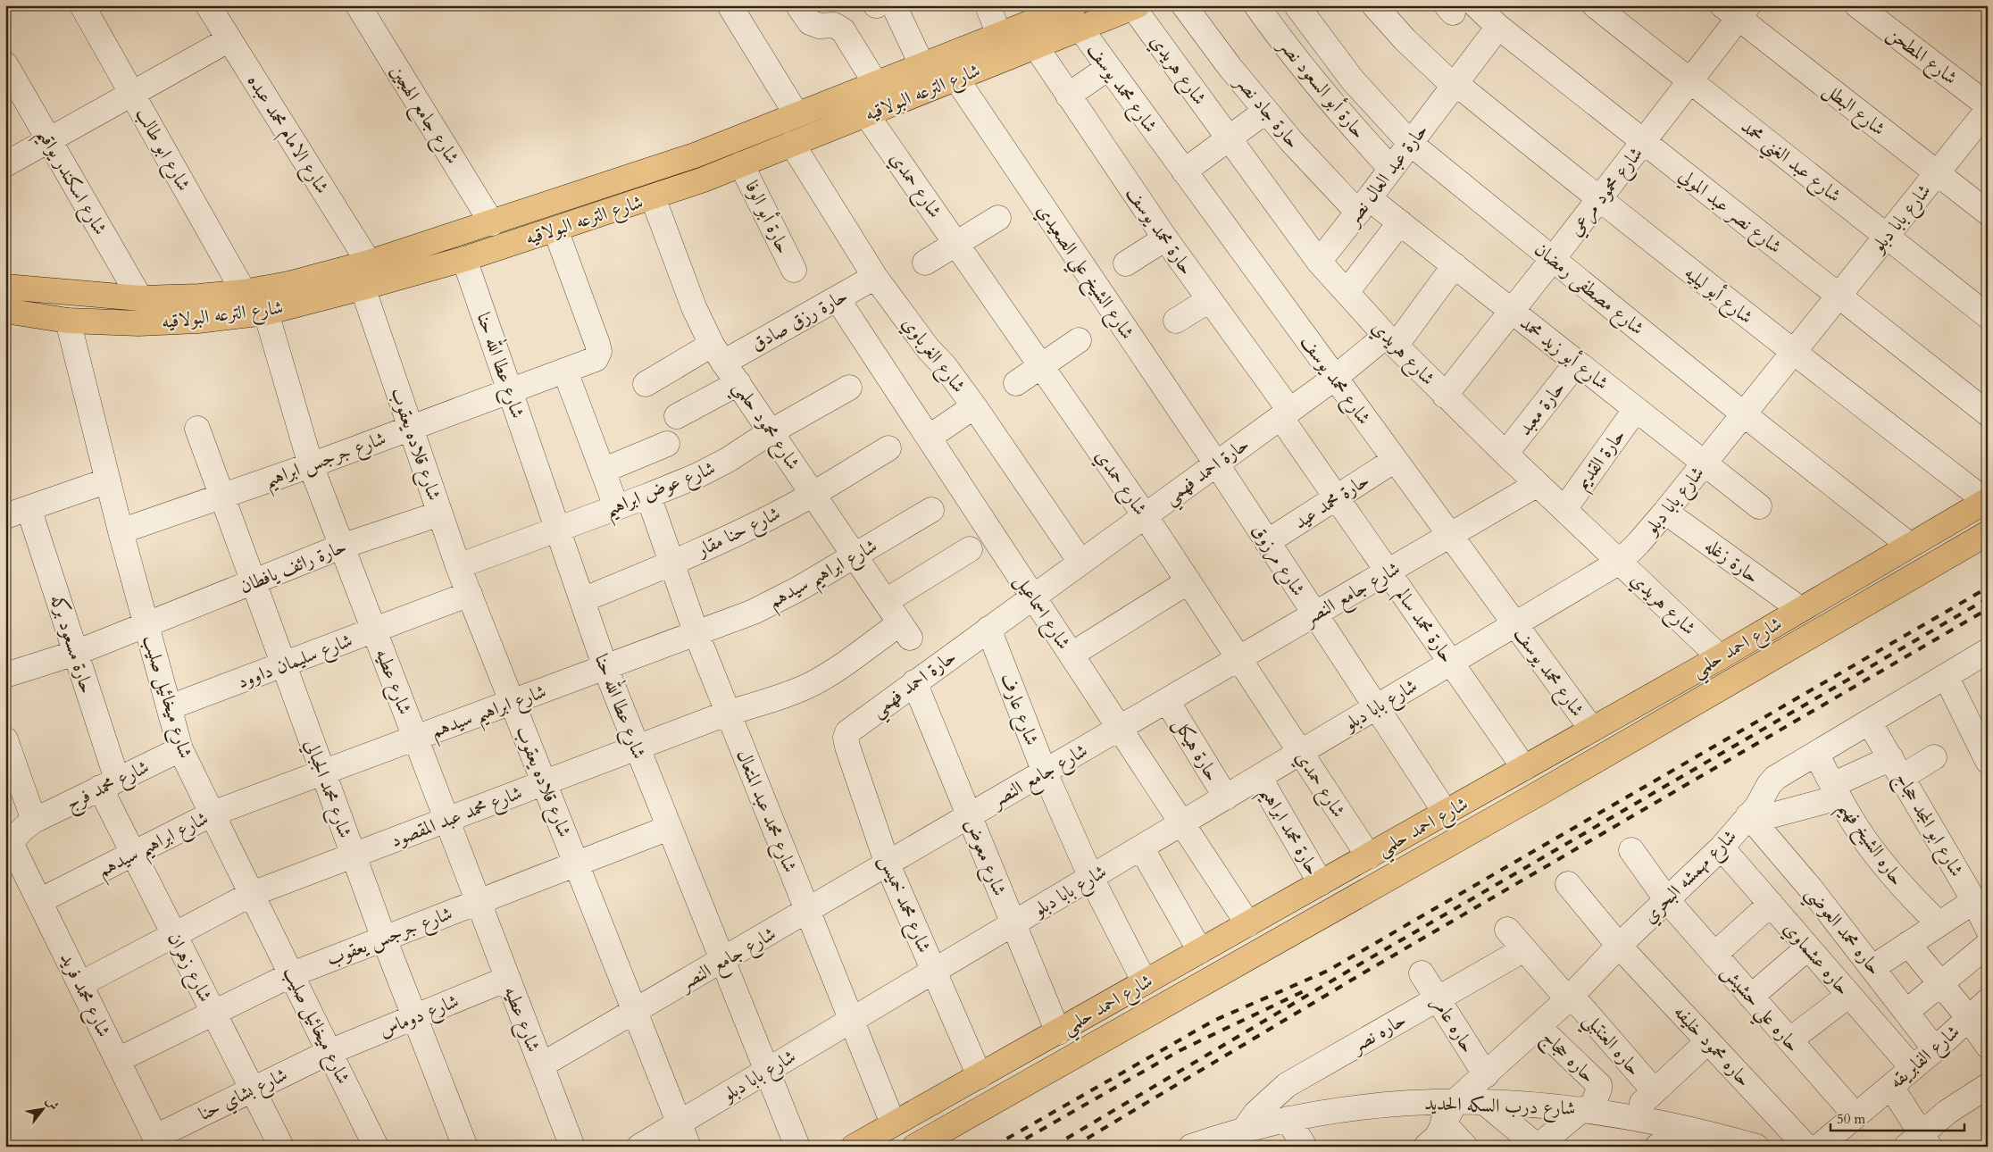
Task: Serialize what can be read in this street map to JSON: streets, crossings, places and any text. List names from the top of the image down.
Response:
{
  "streets": {
    "main road": ["شارع الترعه البولاقيه", "شارع احمد حلمي"],
    "street": [
      "شارع المطحن",
      "شارع هريدي",
      "شارع محمد يوسف",
      "حارة أبو السعود نصر",
      "شارع البطل",
      "حارة جاد نصر",
      "شارع جامع الهجين",
      "شارع الامام محمد عبده",
      "شارع ابو طالب",
      "شارع عبد الغني محمد",
      "حارة عبد العال نصر",
      "شارع اسكندر يواقيم",
      "شارع حمدي",
      "شارع محمود مرعي",
      "شارع نصر عبد المولي",
      "حارة أبو الوفا",
      "شارع بابا دبلو",
      "حارة محمد يوسف",
      "شارع الشيخ علي الصعيدي",
      "شارع مصطفى رمضان",
      "شارع أبو ليليه",
      "حارة رزق صادق",
      "شارع أبو زيد محمد",
      "شارع الغرباوي",
      "شارع عطا الله حنا",
      "حارة معبد",
      "شارع محمود حلمي",
      "شارع قلاده يعقوب",
      "شارع جرجس ابراهيم",
      "حارة القديم",
      "حارة احمد فهمي",
      "شارع عوض ابراهيم",
      "حارة محمد عيد",
      "شارع حنا مقار",
      "شارع مرزوق",
      "حارة زغله",
      "حارة رائف يافطان",
      "شارع ابراهيم سيدهم",
      "شارع جامع النصر",
      "شارع اسماعيل",
      "حارة محمد سالم",
      "حارة مسعود بركه",
      "شارع سليمان داوود",
      "شارع عطيه",
      "شارع ميخائيل صليب",
      "شارع عارف",
      "حارة هيكل",
      "شارع محمد فرج",
      "شارع محمد الجبالي",
      "شارع محمد عبد المتعال",
      "شارع محمد عبد المقصود",
      "شارع ابو المجد حجاج",
      "حارة محمد ابراهيم",
      "حاره الشيخ فهيم",
      "شارع معوض",
      "شارع مهمشه البحري",
      "شارع محمد خميس",
      "حاره محمد العوضي",
      "شارع جرجس يعقوب",
      "حاره عشماوي",
      "شارع زهران",
      "شارع محمد فريد",
      "حاره علي حشيش",
      "شارع دوماس",
      "حاره عامر",
      "حاره نصر",
      "حاره العنتبلي",
      "حاره محمود خليفه",
      "حاره حجاج",
      "شارع الفابريقه",
      "شارع بشاي حنا",
      "شارع درب السكه الحديد"
    ]
  },
  "crossings": [
    ["شارع هريدي", "شارع الترعه البولاقيه"],
    ["شارع هريدي", "حارة عبد العال نصر"],
    ["شارع هريدي", "شارع محمود مرعي"],
    ["شارع هريدي", "شارع بابا دبلو"],
    ["شارع هريدي", "حارة معبد"],
    ["شارع هريدي", "حارة القديم"],
    ["شارع هريدي", "حارة احمد فهمي"],
    ["شارع هريدي", "شارع جامع النصر"],
    ["شارع هريدي", "شارع احمد حلمي"],
    ["شارع محمد يوسف", "شارع الترعه البولاقيه"],
    ["شارع محمد يوسف", "شارع بابا دبلو"],
    ["شارع محمد يوسف", "حارة احمد فهمي"],
    ["شارع محمد يوسف", "حارة محمد عيد"],
    ["شارع محمد يوسف", "شارع جامع النصر"],
    ["شارع محمد يوسف", "شارع احمد حلمي"],
    ["حارة أبو السعود نصر", "حارة عبد العال نصر"],
    ["شارع الترعه البولاقيه", "شارع جامع الهجين"],
    ["شارع الترعه البولاقيه", "شارع الامام محمد عبده"],
    ["شارع الترعه البولاقيه", "شارع ابو طالب"],
    ["شارع الترعه البولاقيه", "شارع اسكندر يواقيم"],
    ["شارع الترعه البولاقيه", "شارع حمدي"],
    ["شارع الترعه البولاقيه", "حارة أبو الوفا"],
    ["شارع الترعه البولاقيه", "حارة محمد يوسف"],
    ["شارع الترعه البولاقيه", "شارع الشيخ علي الصعيدي"],
    ["شارع الترعه البولاقيه", "شارع الغرباوي"],
    ["شارع الترعه البولاقيه", "شارع عطا الله حنا"],
    ["شارع الترعه البولاقيه", "شارع محمود حلمي"],
    ["شارع الترعه البولاقيه", "شارع قلاده يعقوب"],
    ["شارع الترعه البولاقيه", "شارع جرجس ابراهيم"],
    ["شارع الترعه البولاقيه", "شارع عطيه"],
    ["شارع الترعه البولاقيه", "شارع ميخائيل صليب"],
    ["شارع البطل", "شارع محمود مرعي"],
    ["شارع البطل", "شارع بابا دبلو"],
    ["حارة جاد نصر", "حارة عبد العال نصر"],
    ["حارة جاد نصر", "شارع أبو زيد محمد"],
    ["شارع عبد الغني محمد", "شارع محمود مرعي"],
    ["شارع عبد الغني محمد", "شارع بابا دبلو"],
    ["حارة عبد العال نصر", "شارع نصر عبد المولي"],
    ["حارة عبد العال نصر", "شارع مصطفى رمضان"],
    ["حارة عبد العال نصر", "شارع أبو ليليه"],
    ["حارة عبد العال نصر", "شارع أبو زيد محمد"],
    ["شارع حمدي", "شارع بابا دبلو"],
    ["شارع حمدي", "حارة احمد فهمي"],
    ["شارع حمدي", "شارع جامع النصر"],
    ["شارع حمدي", "شارع احمد حلمي"],
    ["شارع محمود مرعي", "شارع نصر عبد المولي"],
    ["شارع محمود مرعي", "شارع مصطفى رمضان"],
    ["شارع محمود مرعي", "شارع أبو ليليه"],
    ["شارع محمود مرعي", "شارع أبو زيد محمد"],
    ["شارع نصر عبد المولي", "شارع بابا دبلو"],
    ["شارع بابا دبلو", "شارع مصطفى رمضان"],
    ["شارع بابا دبلو", "شارع أبو ليليه"],
    ["شارع بابا دبلو", "شارع أبو زيد محمد"],
    ["شارع بابا دبلو", "شارع عطا الله حنا"],
    ["شارع بابا دبلو", "شارع قلاده يعقوب"],
    ["شارع بابا دبلو", "شارع مرزوق"],
    ["شارع بابا دبلو", "حارة زغله"],
    ["شارع بابا دبلو", "شارع اسماعيل"],
    ["شارع بابا دبلو", "حارة محمد سالم"],
    ["شارع بابا دبلو", "شارع عارف"],
    ["شارع بابا دبلو", "حارة هيكل"],
    ["شارع بابا دبلو", "شارع محمد عبد المتعال"],
    ["شارع بابا دبلو", "حارة محمد ابراهيم"],
    ["شارع بابا دبلو", "شارع معوض"],
    ["شارع بابا دبلو", "شارع محمد خميس"],
    ["حارة محمد يوسف", "حارة احمد فهمي"],
    ["حارة محمد يوسف", "حارة محمد سالم"],
    ["شارع الشيخ علي الصعيدي", "حارة احمد فهمي"],
    ["شارع الشيخ علي الصعيدي", "شارع مرزوق"],
    ["شارع مصطفى رمضان", "شارع احمد حلمي"],
    ["شارع أبو ليليه", "شارع احمد حلمي"],
    ["حارة رزق صادق", "شارع الغرباوي"],
    ["حارة رزق صادق", "شارع محمود حلمي"],
    ["حارة رزق صادق", "شارع اسماعيل"],
    ["شارع أبو زيد محمد", "حارة معبد"],
    ["شارع أبو زيد محمد", "حارة القديم"],
    ["شارع أبو زيد محمد", "حارة احمد فهمي"],
    ["شارع الغرباوي", "حارة احمد فهمي"],
    ["شارع عطا الله حنا", "شارع جرجس ابراهيم"],
    ["شارع عطا الله حنا", "شارع عوض ابراهيم"],
    ["شارع عطا الله حنا", "شارع حنا مقار"],
    ["شارع عطا الله حنا", "شارع ابراهيم سيدهم"],
    ["شارع عطا الله حنا", "شارع جامع النصر"],
    ["شارع عطا الله حنا", "شارع محمد عبد المقصود"],
    ["شارع عطا الله حنا", "شارع جرجس يعقوب"],
    ["شارع محمود حلمي", "شارع عوض ابراهيم"],
    ["شارع محمود حلمي", "شارع حنا مقار"],
    ["شارع محمود حلمي", "شارع ابراهيم سيدهم"],
    ["شارع محمود حلمي", "شارع محمد عبد المقصود"],
    ["شارع قلاده يعقوب", "شارع جرجس ابراهيم"],
    ["شارع قلاده يعقوب", "شارع عوض ابراهيم"],
    ["شارع قلاده يعقوب", "حارة رائف يافطان"],
    ["شارع قلاده يعقوب", "شارع ابراهيم سيدهم"],
    ["شارع قلاده يعقوب", "شارع جامع النصر"],
    ["شارع قلاده يعقوب", "شارع سليمان داوود"],
    ["شارع قلاده يعقوب", "شارع محمد عبد المقصود"],
    ["شارع قلاده يعقوب", "شارع جرجس يعقوب"],
    ["شارع جرجس ابراهيم", "شارع عطيه"],
    ["شارع جرجس ابراهيم", "شارع ميخائيل صليب"],
    ["شارع جرجس ابراهيم", "شارع محمد الجبالي"],
    ["حارة احمد فهمي", "شارع مرزوق"],
    ["حارة احمد فهمي", "شارع اسماعيل"],
    ["حارة احمد فهمي", "حارة محمد سالم"],
    ["حارة احمد فهمي", "شارع عارف"],
    ["حارة احمد فهمي", "شارع معوض"],
    ["حارة احمد فهمي", "شارع محمد خميس"],
    ["شارع عوض ابراهيم", "شارع محمد عبد المتعال"],
    ["حارة محمد عيد", "شارع مرزوق"],
    ["حارة محمد عيد", "حارة محمد سالم"],
    ["شارع حنا مقار", "شارع محمد عبد المتعال"],
    ["شارع مرزوق", "شارع جامع النصر"],
    ["شارع مرزوق", "شارع احمد حلمي"],
    ["حارة زغله", "شارع احمد حلمي"],
    ["حارة رائف يافطان", "حارة مسعود بركه"],
    ["حارة رائف يافطان", "شارع عطيه"],
    ["حارة رائف يافطان", "شارع ميخائيل صليب"],
    ["حارة رائف يافطان", "شارع محمد الجبالي"],
    ["شارع ابراهيم سيدهم", "شارع عطيه"],
    ["شارع ابراهيم سيدهم", "شارع ميخائيل صليب"],
    ["شارع ابراهيم سيدهم", "شارع محمد الجبالي"],
    ["شارع ابراهيم سيدهم", "شارع محمد عبد المتعال"],
    ["شارع ابراهيم سيدهم", "شارع زهران"],
    ["شارع ابراهيم سيدهم", "شارع محمد فريد"],
    ["شارع جامع النصر", "شارع اسماعيل"],
    ["شارع جامع النصر", "حارة محمد سالم"],
    ["شارع جامع النصر", "شارع عطيه"],
    ["شارع جامع النصر", "شارع عارف"],
    ["شارع جامع النصر", "حارة هيكل"],
    ["شارع جامع النصر", "شارع محمد عبد المتعال"],
    ["شارع جامع النصر", "شارع معوض"],
    ["شارع جامع النصر", "شارع محمد خميس"],
    ["شارع اسماعيل", "شارع احمد حلمي"],
    ["حارة محمد سالم", "شارع احمد حلمي"],
    ["حارة مسعود بركه", "شارع محمد فرج"],
    ["حارة مسعود بركه", "شارع زهران"],
    ["شارع احمد حلمي", "شارع عارف"],
    ["شارع احمد حلمي", "شارع محمد عبد المتعال"],
    ["شارع احمد حلمي", "حارة محمد ابراهيم"],
    ["شارع احمد حلمي", "شارع معوض"],
    ["شارع احمد حلمي", "شارع محمد خميس"],
    ["شارع سليمان داوود", "شارع عطيه"],
    ["شارع سليمان داوود", "شارع ميخائيل صليب"],
    ["شارع سليمان داوود", "شارع محمد الجبالي"],
    ["شارع عطيه", "شارع محمد عبد المقصود"],
    ["شارع عطيه", "شارع جرجس يعقوب"],
    ["شارع عطيه", "شارع دوماس"],
    ["شارع ميخائيل صليب", "شارع محمد فرج"],
    ["شارع ميخائيل صليب", "شارع محمد عبد المقصود"],
    ["شارع ميخائيل صليب", "شارع جرجس يعقوب"],
    ["شارع ميخائيل صليب", "شارع دوماس"],
    ["شارع ميخائيل صليب", "شارع بشاي حنا"],
    ["شارع محمد فرج", "شارع زهران"],
    ["شارع محمد فرج", "شارع محمد فريد"],
    ["شارع محمد الجبالي", "شارع محمد عبد المقصود"],
    ["شارع محمد الجبالي", "شارع جرجس يعقوب"],
    ["شارع محمد الجبالي", "شارع دوماس"],
    ["شارع محمد عبد المتعال", "شارع محمد عبد المقصود"],
    ["شارع محمد عبد المقصود", "شارع زهران"],
    ["شارع محمد عبد المقصود", "شارع محمد فريد"],
    ["شارع ابو المجد حجاج", "شارع مهمشه البحري"],
    ["حاره الشيخ فهيم", "شارع مهمشه البحري"],
    ["شارع مهمشه البحري", "حاره محمد العوضي"],
    ["شارع مهمشه البحري", "حاره عشماوي"],
    ["شارع مهمشه البحري", "حاره علي حشيش"],
    ["شارع مهمشه البحري", "حاره عامر"],
    ["شارع مهمشه البحري", "حاره العنتبلي"],
    ["شارع مهمشه البحري", "حاره محمود خليفه"],
    ["شارع مهمشه البحري", "حاره حجاج"],
    ["شارع مهمشه البحري", "شارع درب السكه الحديد"],
    ["حاره محمد العوضي", "شارع الفابريقه"],
    ["شارع جرجس يعقوب", "شارع زهران"],
    ["شارع جرجس يعقوب", "شارع محمد فريد"],
    ["حاره عشماوي", "شارع الفابريقه"],
    ["شارع زهران", "شارع بشاي حنا"],
    ["شارع محمد فريد", "شارع بشاي حنا"],
    ["حاره علي حشيش", "شارع الفابريقه"],
    ["شارع دوماس", "شارع بشاي حنا"],
    ["حاره عامر", "حاره نصر"],
    ["حاره نصر", "حاره العنتبلي"],
    ["حاره نصر", "شارع درب السكه الحديد"],
    ["حاره حجاج", "شارع درب السكه الحديد"]
  ],
  "scale_bar": "50 m",
  "north": "top right"
}
